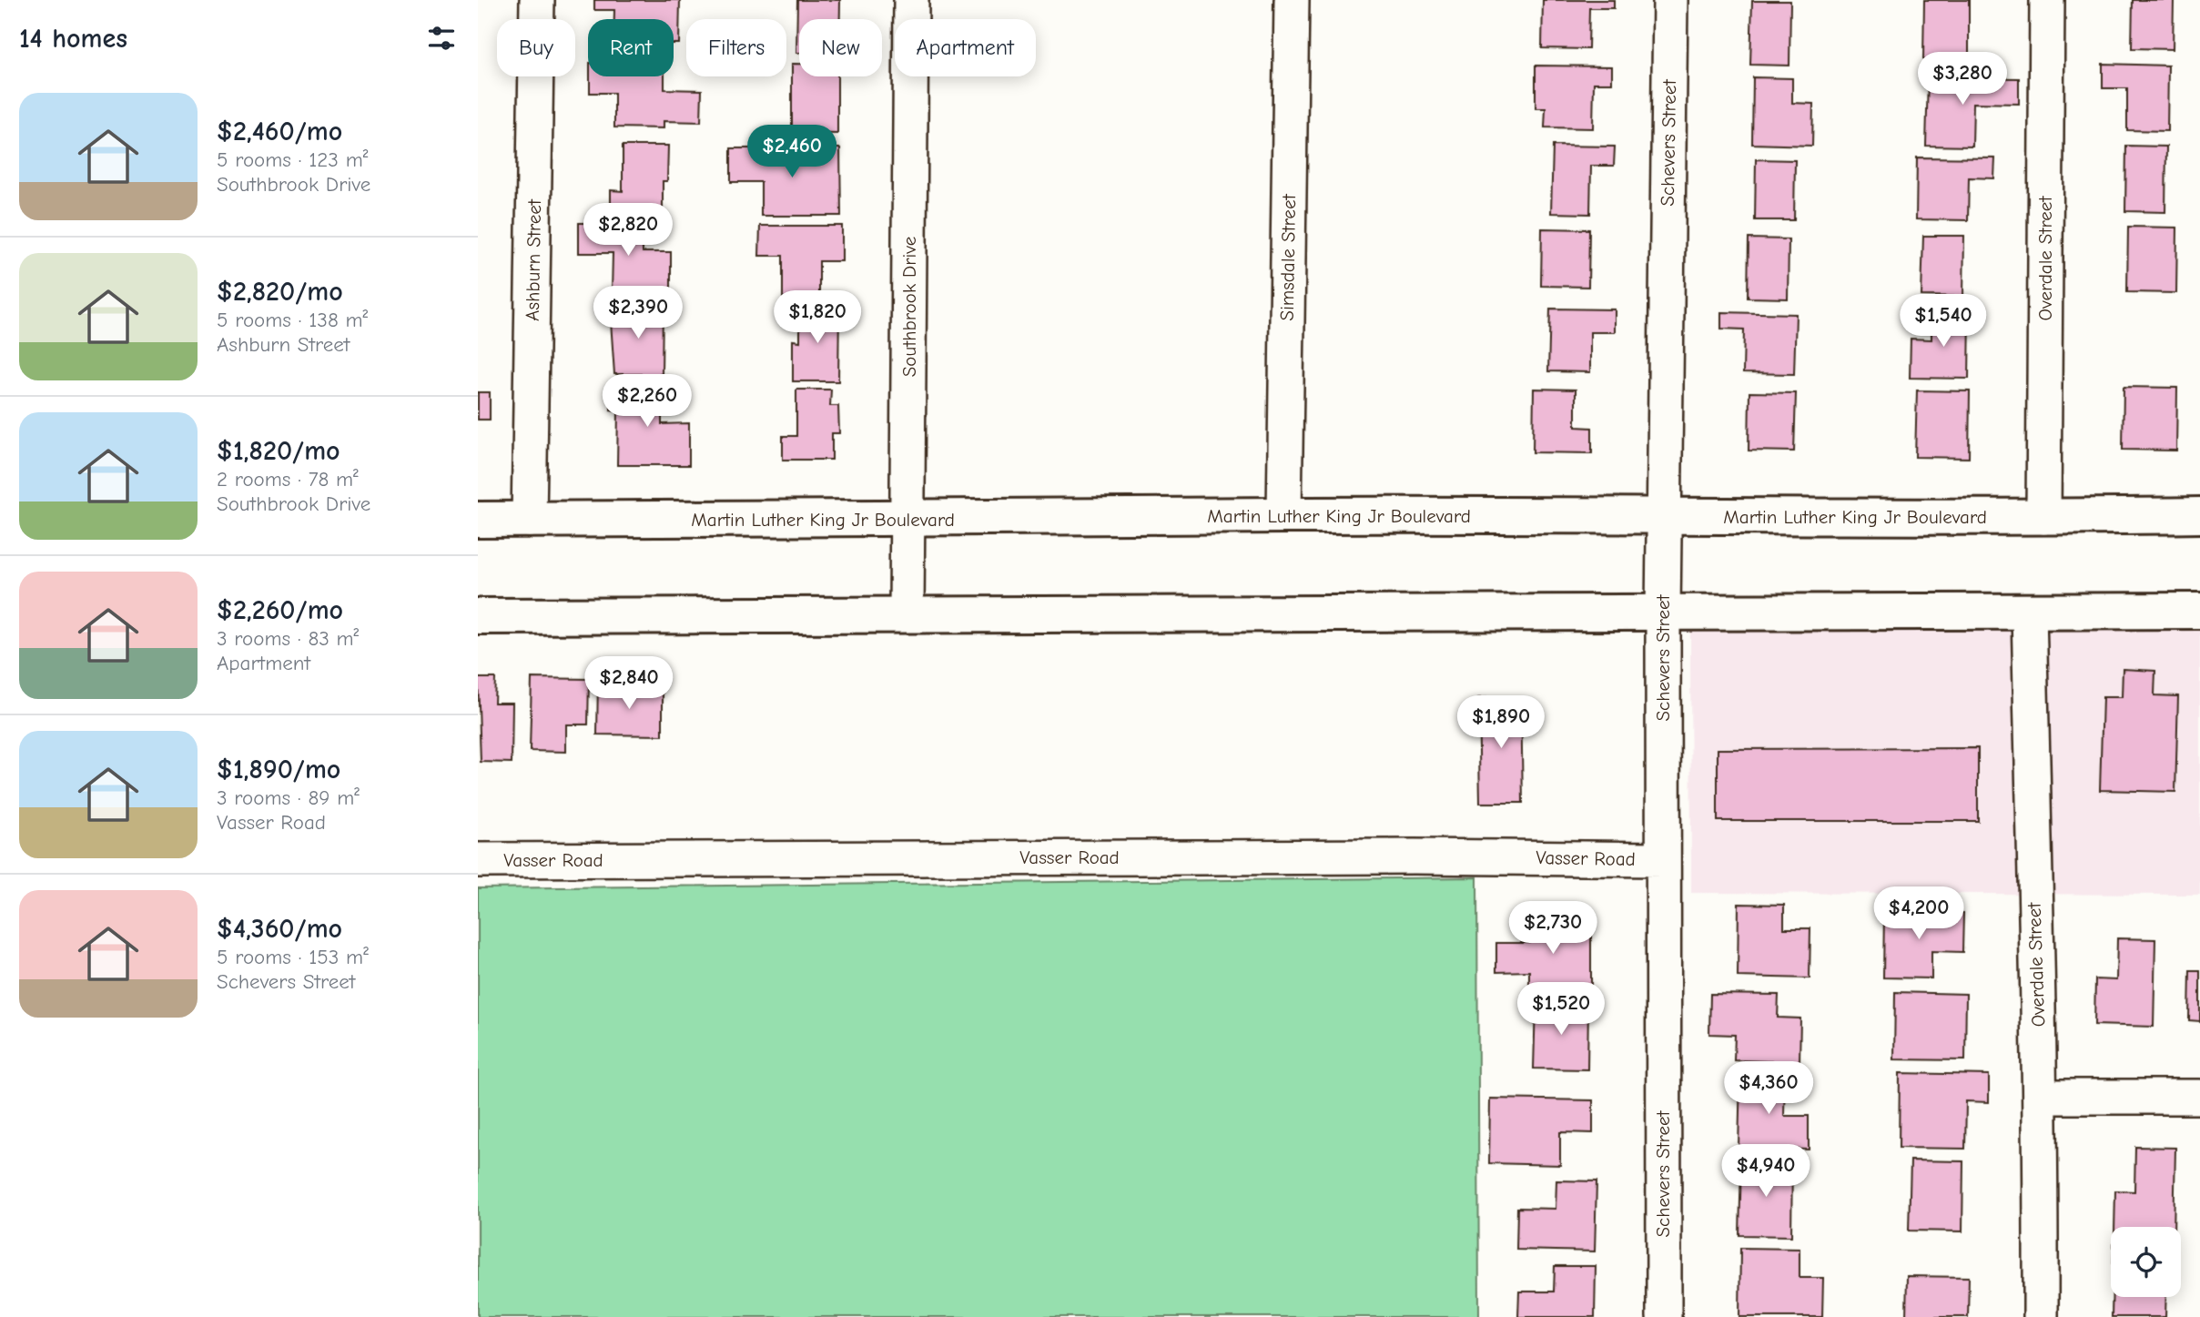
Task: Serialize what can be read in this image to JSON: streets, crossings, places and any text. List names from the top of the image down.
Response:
{
  "streets": {
    "main road": ["Martin Luther King Jr Boulevard"],
    "street": [
      "Schevers Street",
      "Simsdale Street",
      "Overdale Street",
      "Ashburn Street",
      "Southbrook Drive",
      "Vasser Road"
    ]
  },
  "crossings": [
    ["Schevers Street", "Martin Luther King Jr Boulevard"],
    ["Schevers Street", "Vasser Road"],
    ["Simsdale Street", "Martin Luther King Jr Boulevard"],
    ["Overdale Street", "Martin Luther King Jr Boulevard"],
    ["Ashburn Street", "Martin Luther King Jr Boulevard"],
    ["Southbrook Drive", "Martin Luther King Jr Boulevard"]
  ],
  "page": {
    "heading": "14 homes",
    "chip": [
      "Buy",
      "Rent",
      "Filters",
      "New",
      "Apartment"
    ],
    "price": [
      "$3,280",
      "$2,460",
      "$2,820",
      "$2,390",
      "$1,820",
      "$1,540",
      "$2,260",
      "$2,840",
      "$1,890",
      "$4,200",
      "$2,730",
      "$1,520",
      "$4,360",
      "$4,940"
    ],
    "list": [
      {
        "name": "$2,460/mo",
        "note": "5 rooms · 123 m² · Southbrook Drive"
      },
      {
        "name": "$2,820/mo",
        "note": "5 rooms · 138 m² · Ashburn Street"
      },
      {
        "name": "$1,820/mo",
        "note": "2 rooms · 78 m² · Southbrook Drive"
      },
      {
        "name": "$2,260/mo",
        "note": "3 rooms · 83 m² · Apartment"
      },
      {
        "name": "$1,890/mo",
        "note": "3 rooms · 89 m² · Vasser Road"
      },
      {
        "name": "$4,360/mo",
        "note": "5 rooms · 153 m² · Schevers Street"
      }
    ]
  }
}
